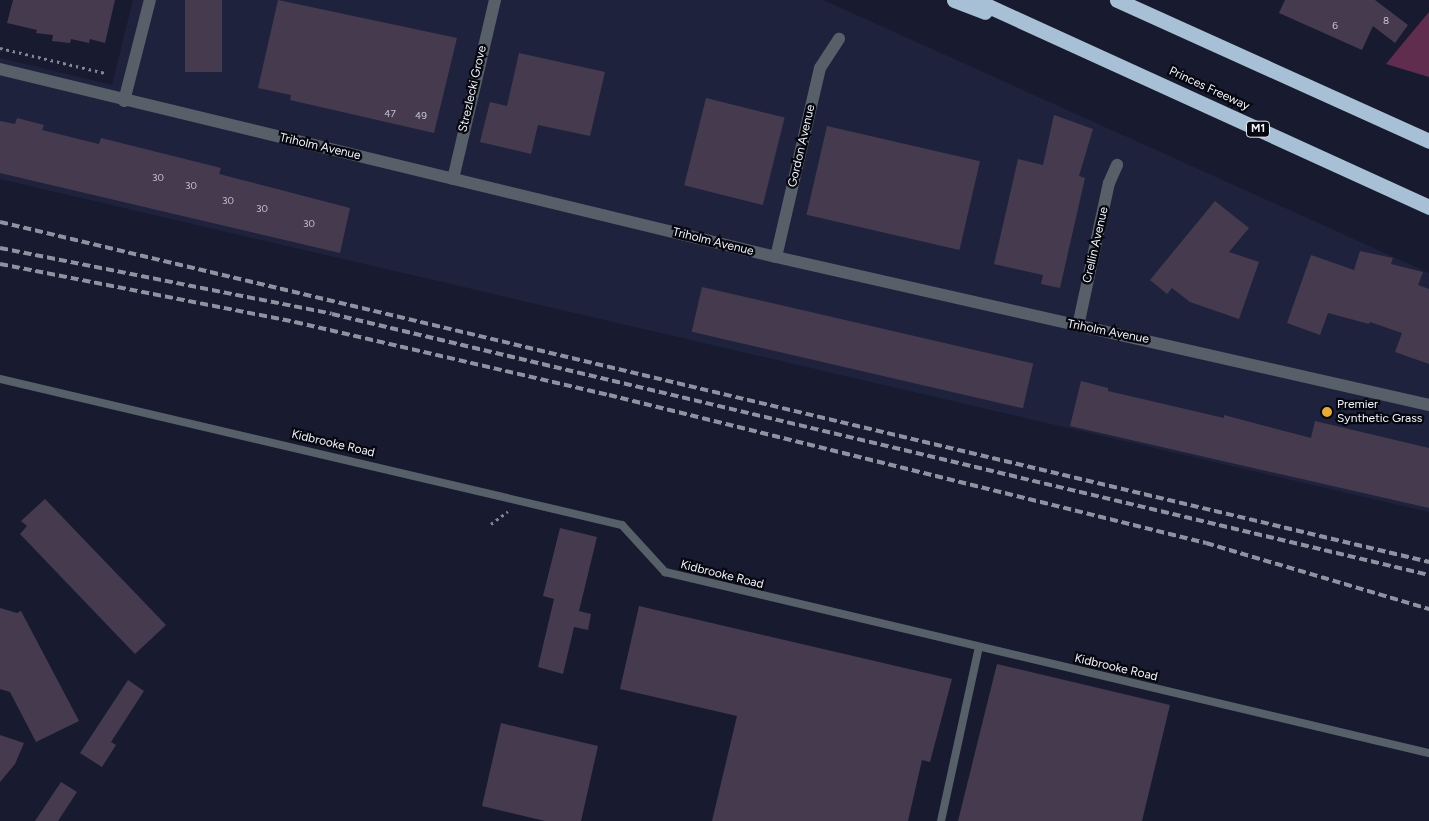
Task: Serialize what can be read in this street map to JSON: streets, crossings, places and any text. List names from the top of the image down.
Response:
{
  "streets": {
    "highway": ["Princes Freeway", "M1"],
    "street": [
      "Strezlecki Grove",
      "Gordon Avenue",
      "Triholm Avenue",
      "Crellin Avenue"
    ],
    "lane": ["Kidbrooke Road"]
  },
  "crossings": [
    ["Strezlecki Grove", "Triholm Avenue"],
    ["Gordon Avenue", "Triholm Avenue"],
    ["Triholm Avenue", "Crellin Avenue"]
  ],
  "places": ["Premier Synthetic Grass"],
  "house_numbers": [
    "8",
    "6",
    "47",
    "49",
    "30",
    "30",
    "30",
    "30",
    "30"
  ]
}
